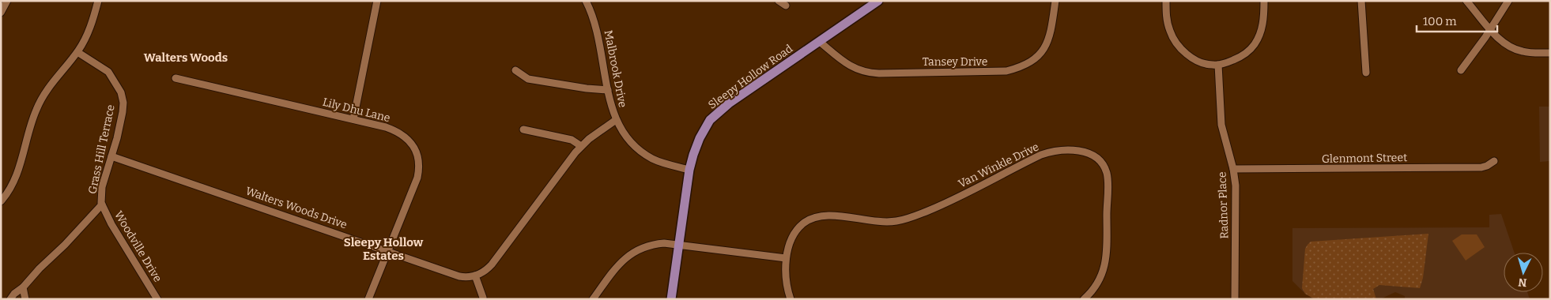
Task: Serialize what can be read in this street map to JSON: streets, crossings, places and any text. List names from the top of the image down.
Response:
{
  "streets": {
    "main road": ["Sleepy Hollow Road"],
    "street": [
      "Tansey Drive",
      "Malbrook Drive",
      "Lily Dhu Lane",
      "Grass Hill Terrace",
      "Glenmont Street",
      "Van Winkle Drive",
      "Radnor Place",
      "Walters Woods Drive",
      "Woodville Drive"
    ]
  },
  "crossings": [
    ["Tansey Drive", "Sleepy Hollow Road"],
    ["Malbrook Drive", "Sleepy Hollow Road"],
    ["Lily Dhu Lane", "Walters Woods Drive"],
    ["Grass Hill Terrace", "Walters Woods Drive"],
    ["Grass Hill Terrace", "Woodville Drive"],
    ["Glenmont Street", "Radnor Place"]
  ],
  "districts": ["Walters Woods", "Sleepy Hollow Estates"],
  "scale_bar": "100 m",
  "north": "bottom"
}
